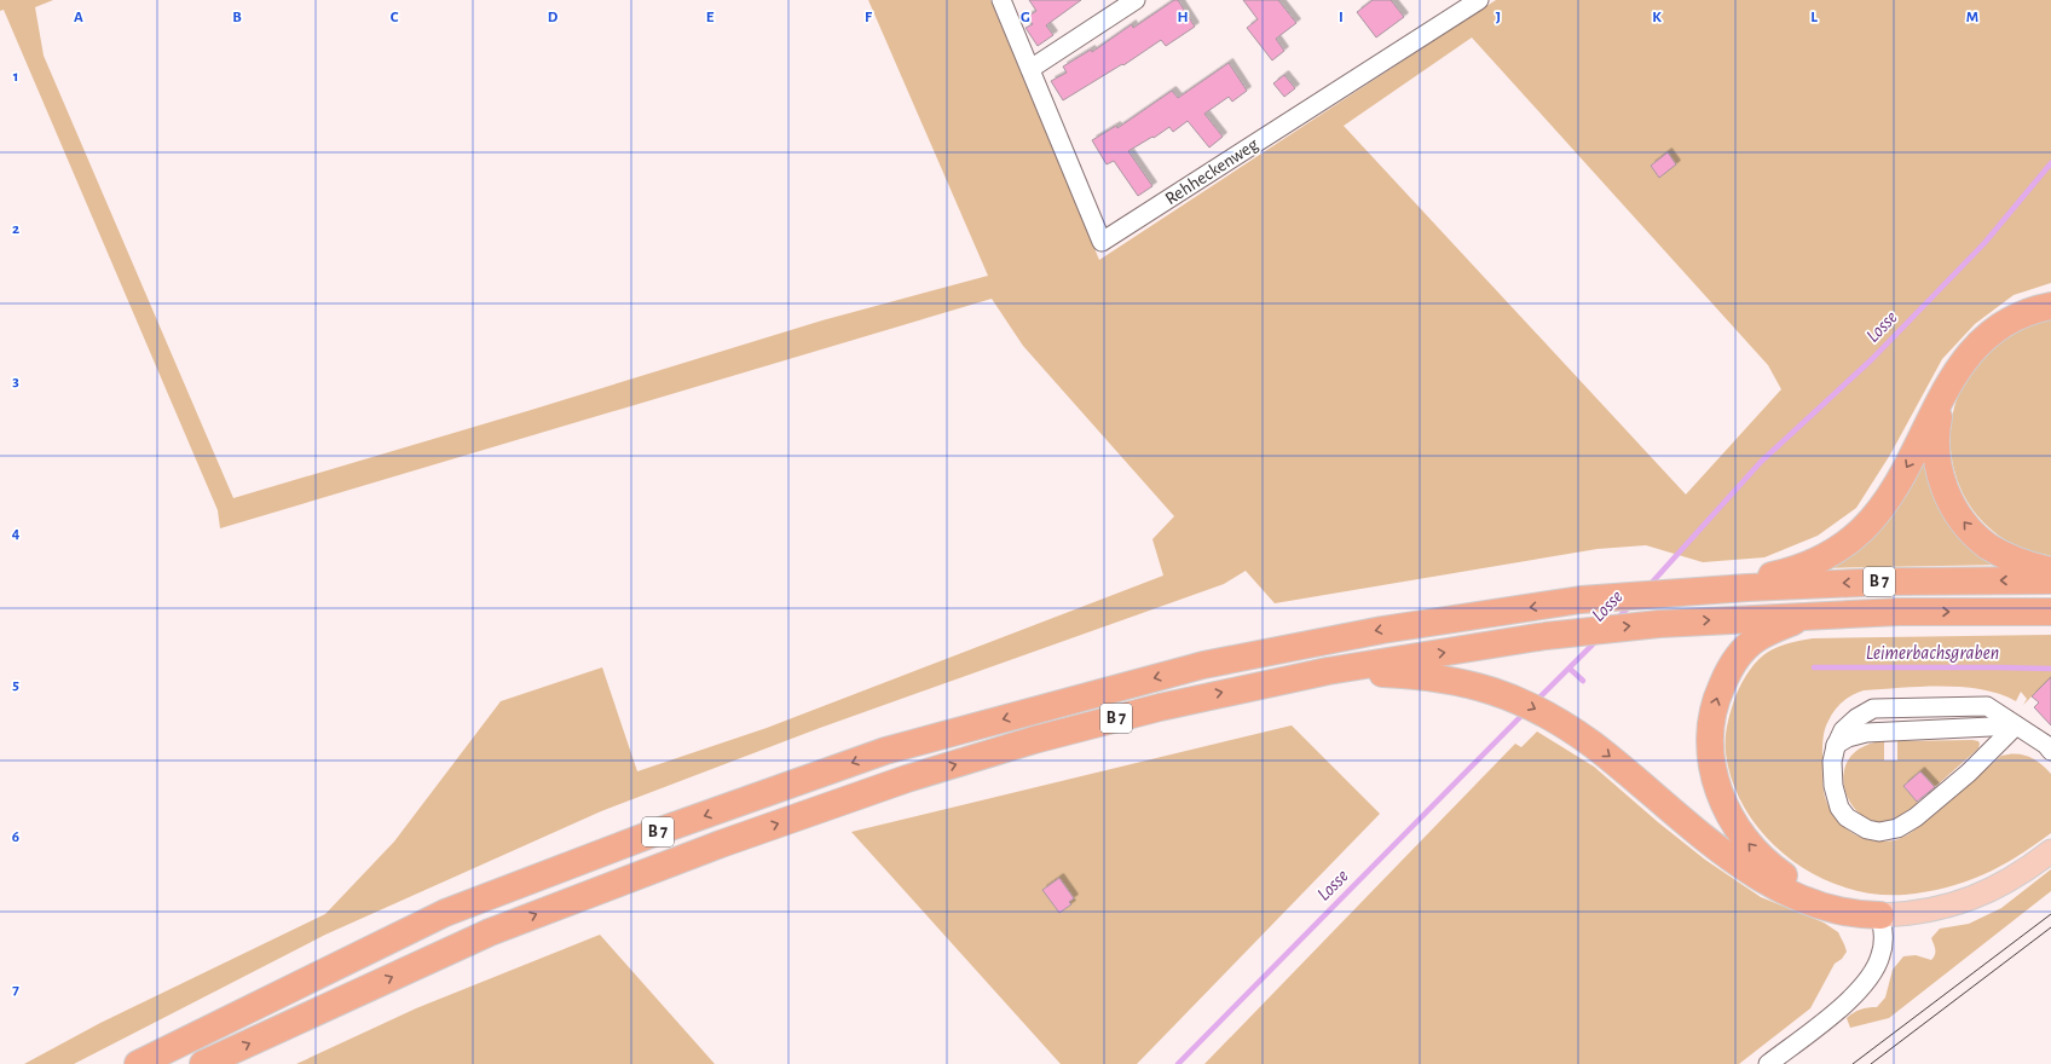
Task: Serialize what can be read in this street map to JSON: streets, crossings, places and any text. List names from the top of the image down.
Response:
{
  "streets": {
    "highway": ["B 7"],
    "street": ["Rehheckenweg"]
  },
  "water": ["Losse", "Leimerbachsgraben"],
  "grid": {
    "columns": [
      "A",
      "B",
      "C",
      "D",
      "E",
      "F",
      "G",
      "H",
      "I",
      "J",
      "K",
      "L",
      "M"
    ],
    "rows": [
      "1",
      "2",
      "3",
      "4",
      "5",
      "6",
      "7"
    ]
  }
}
